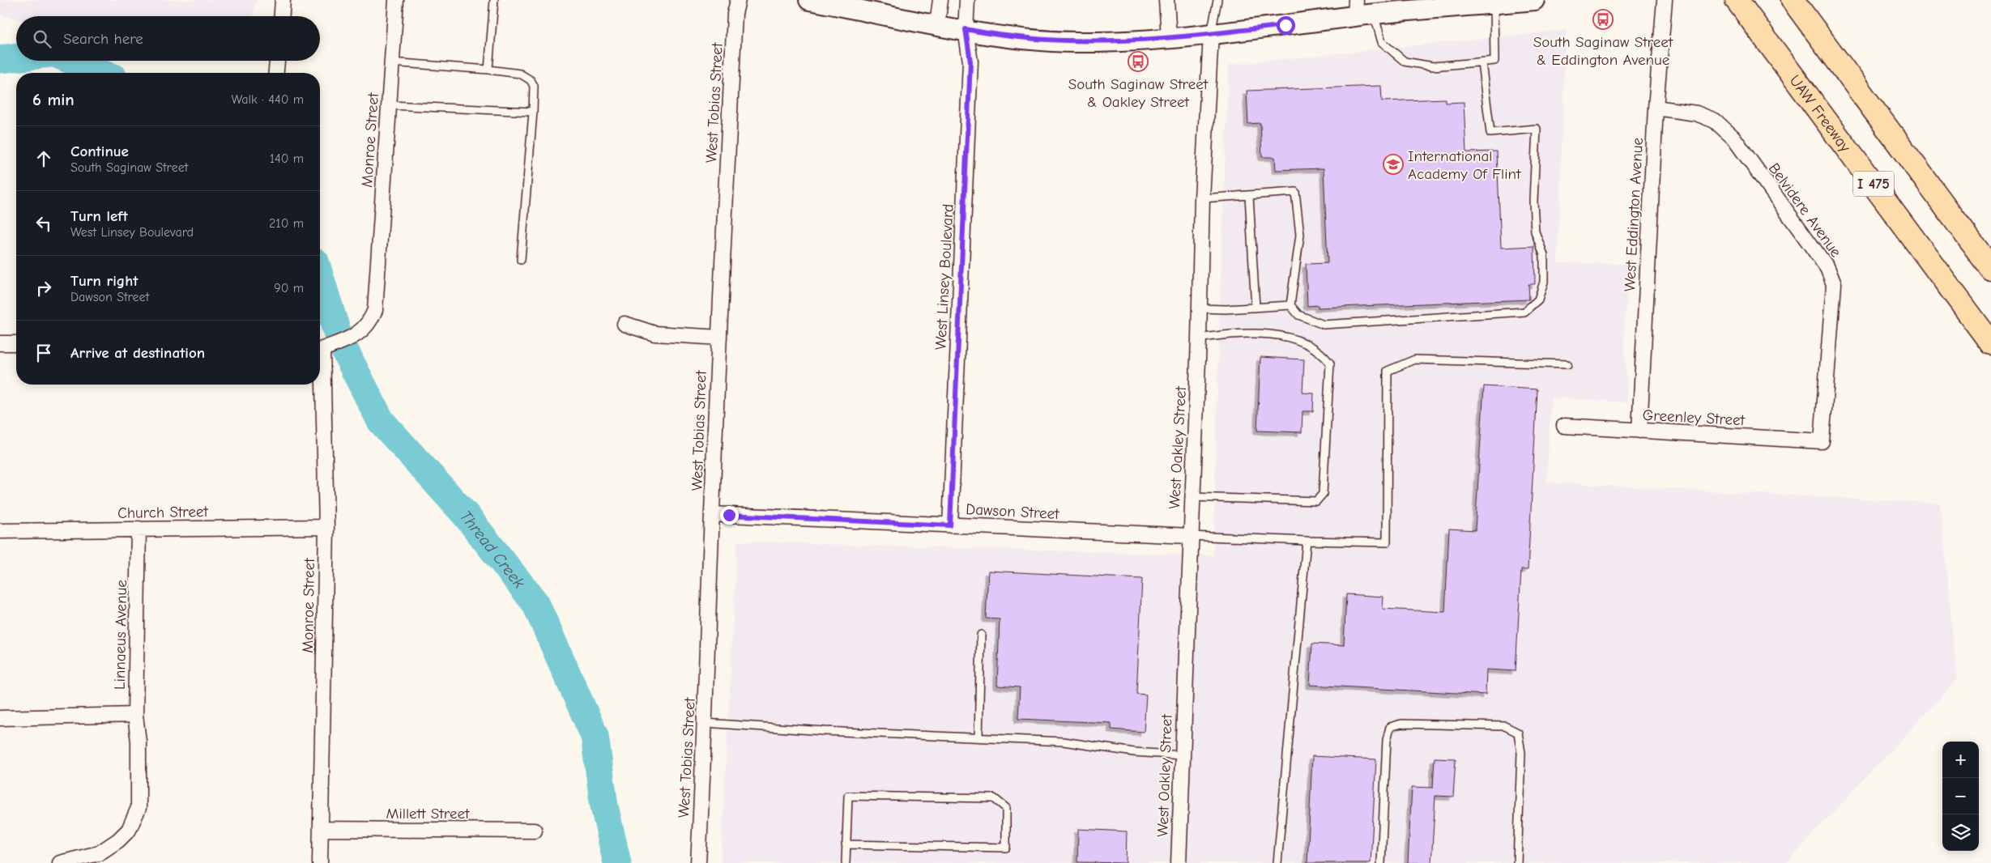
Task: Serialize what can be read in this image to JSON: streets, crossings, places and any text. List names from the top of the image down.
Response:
{
  "streets": {
    "highway": ["UAW Freeway", "I 475"],
    "street": [
      "West Tobias Street",
      "Monroe Street",
      "Belvidere Avenue",
      "West Eddington Avenue",
      "West Linsey Boulevard",
      "Greenley Street",
      "West Oakley Street",
      "Dawson Street",
      "Church Street",
      "Linnaeus Avenue",
      "Millett Street"
    ]
  },
  "crossings": [
    ["West Tobias Street", "Dawson Street"],
    ["Monroe Street", "Church Street"],
    ["Monroe Street", "Millett Street"],
    ["Belvidere Avenue", "West Eddington Avenue"],
    ["Belvidere Avenue", "Greenley Street"],
    ["West Eddington Avenue", "Greenley Street"],
    ["West Linsey Boulevard", "Dawson Street"],
    ["West Oakley Street", "Dawson Street"],
    ["Church Street", "Linnaeus Avenue"]
  ],
  "water": ["Thread Creek"],
  "places": {
    "bus stop": ["South Saginaw Street & Eddington Avenue", "South Saginaw Street & Oakley Street"],
    "school or university": ["International Academy Of Flint"]
  },
  "page": {
    "search": "Search here",
    "heading": ["6 min", "Walk · 440 m"],
    "list": [
      ["Continue", "South Saginaw Street", "140 m"],
      ["Turn left", "West Linsey Boulevard", "210 m"],
      ["Turn right", "Dawson Street", "90 m"],
      "Arrive at destination"
    ],
    "map_buttons": ["+", "−"]
  }
}
